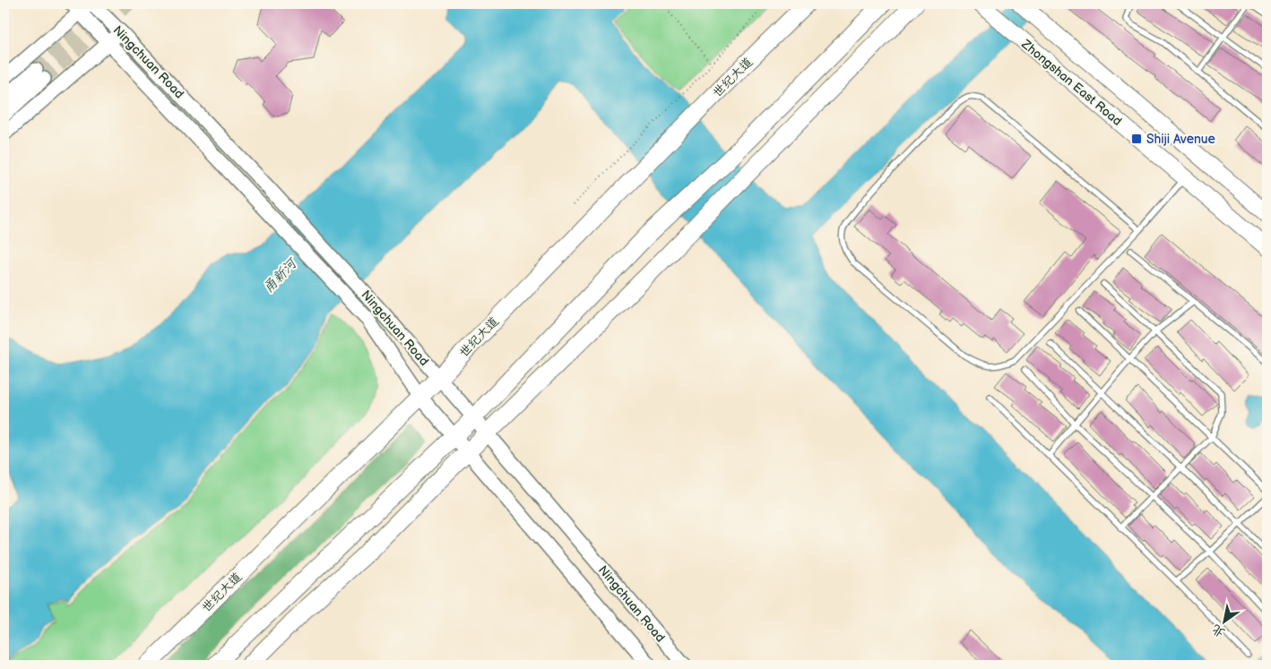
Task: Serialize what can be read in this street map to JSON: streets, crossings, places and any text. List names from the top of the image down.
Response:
{
  "streets": {
    "highway": ["世纪大道"],
    "main road": ["Ningchuan Road", "Zhongshan East Road"]
  },
  "crossings": [
    ["Ningchuan Road", "世纪大道"]
  ],
  "water": ["甬新河"],
  "places": {
    "transit": ["Shiji Avenue"]
  },
  "north": "bottom left"
}
